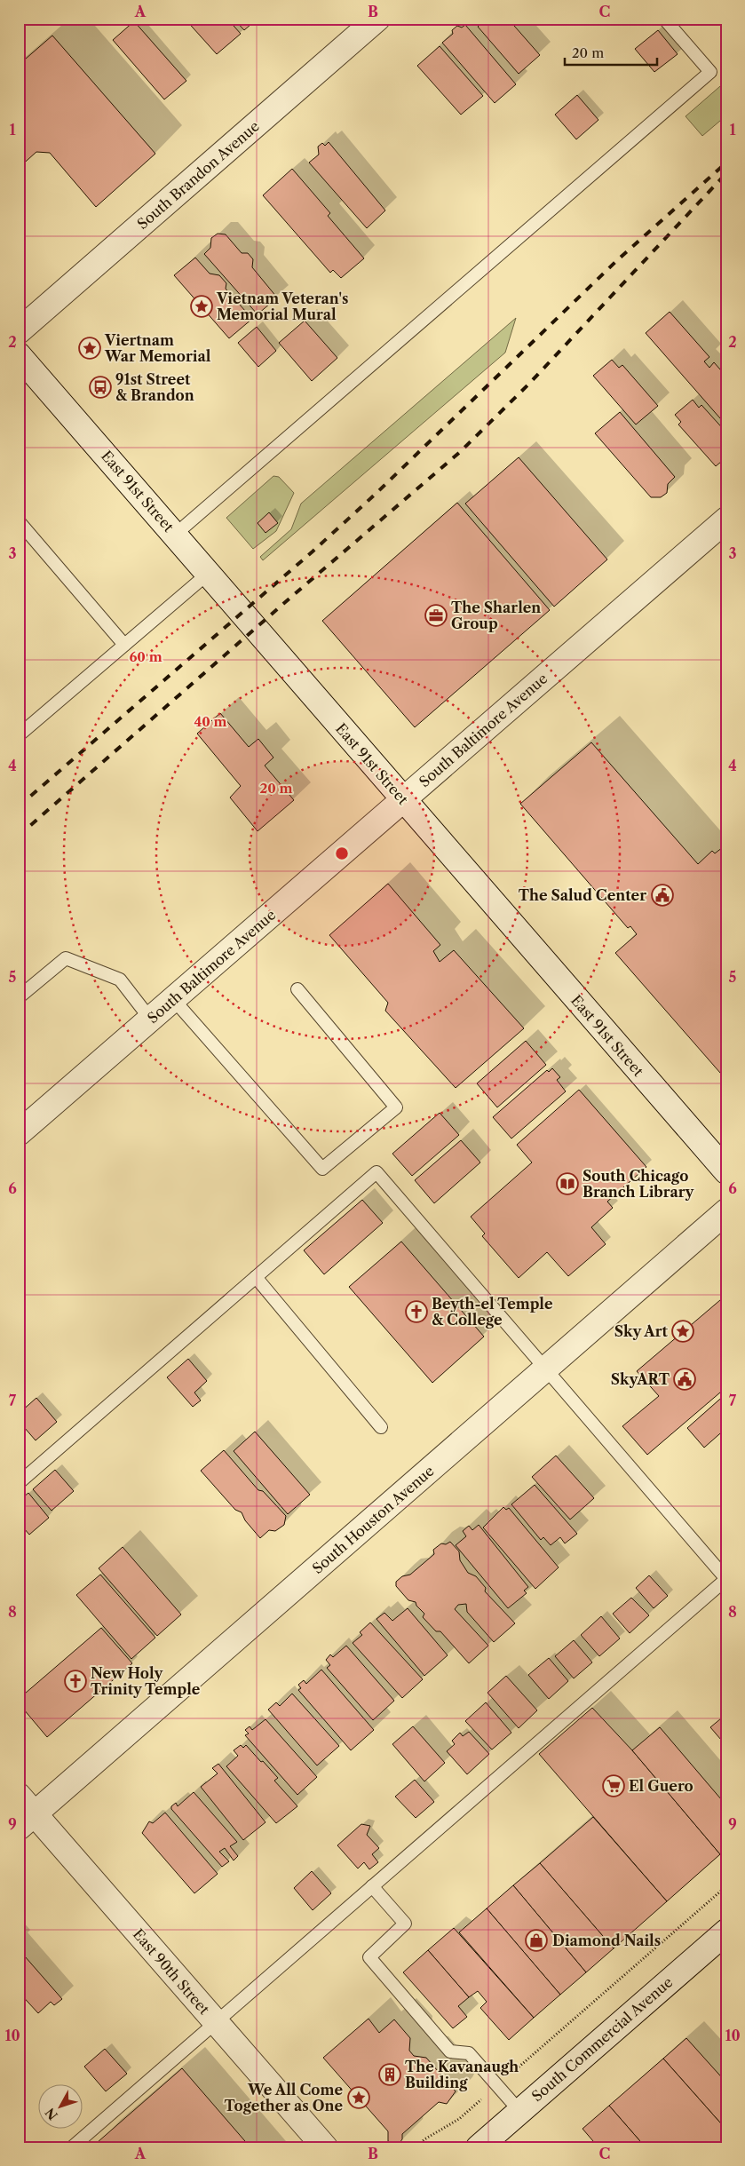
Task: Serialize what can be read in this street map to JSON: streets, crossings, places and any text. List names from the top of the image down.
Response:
{
  "streets": {
    "street": [
      "South Brandon Avenue",
      "East 91st Street",
      "South Baltimore Avenue",
      "South Houston Avenue",
      "East 90th Street",
      "South Commercial Avenue"
    ]
  },
  "crossings": [
    ["East 91st Street", "South Baltimore Avenue"],
    ["South Houston Avenue", "East 90th Street"]
  ],
  "places": {
    "place": [
      "Vietnam Veteran's Memorial Mural",
      "Viertnam War Memorial",
      "Sky Art",
      "We All Come Together as One"
    ],
    "bus stop": ["91st Street & Brandon"],
    "office": ["The Sharlen Group"],
    "public building": ["The Salud Center", "SkyART"],
    "library": ["South Chicago Branch Library"],
    "church": ["Beyth-el Temple & College", "New Holy Trinity Temple"],
    "supermarket": ["El Guero"],
    "shop": ["Diamond Nails"],
    "building": ["The Kavanaugh Building"]
  },
  "scale_bar": "20 m",
  "north": "bottom left",
  "grid": {
    "columns": ["A", "B", "C"],
    "rows": [
      "1",
      "2",
      "3",
      "4",
      "5",
      "6",
      "7",
      "8",
      "9",
      "10"
    ]
  },
  "rings": ["60 m", "40 m", "20 m"]
}
